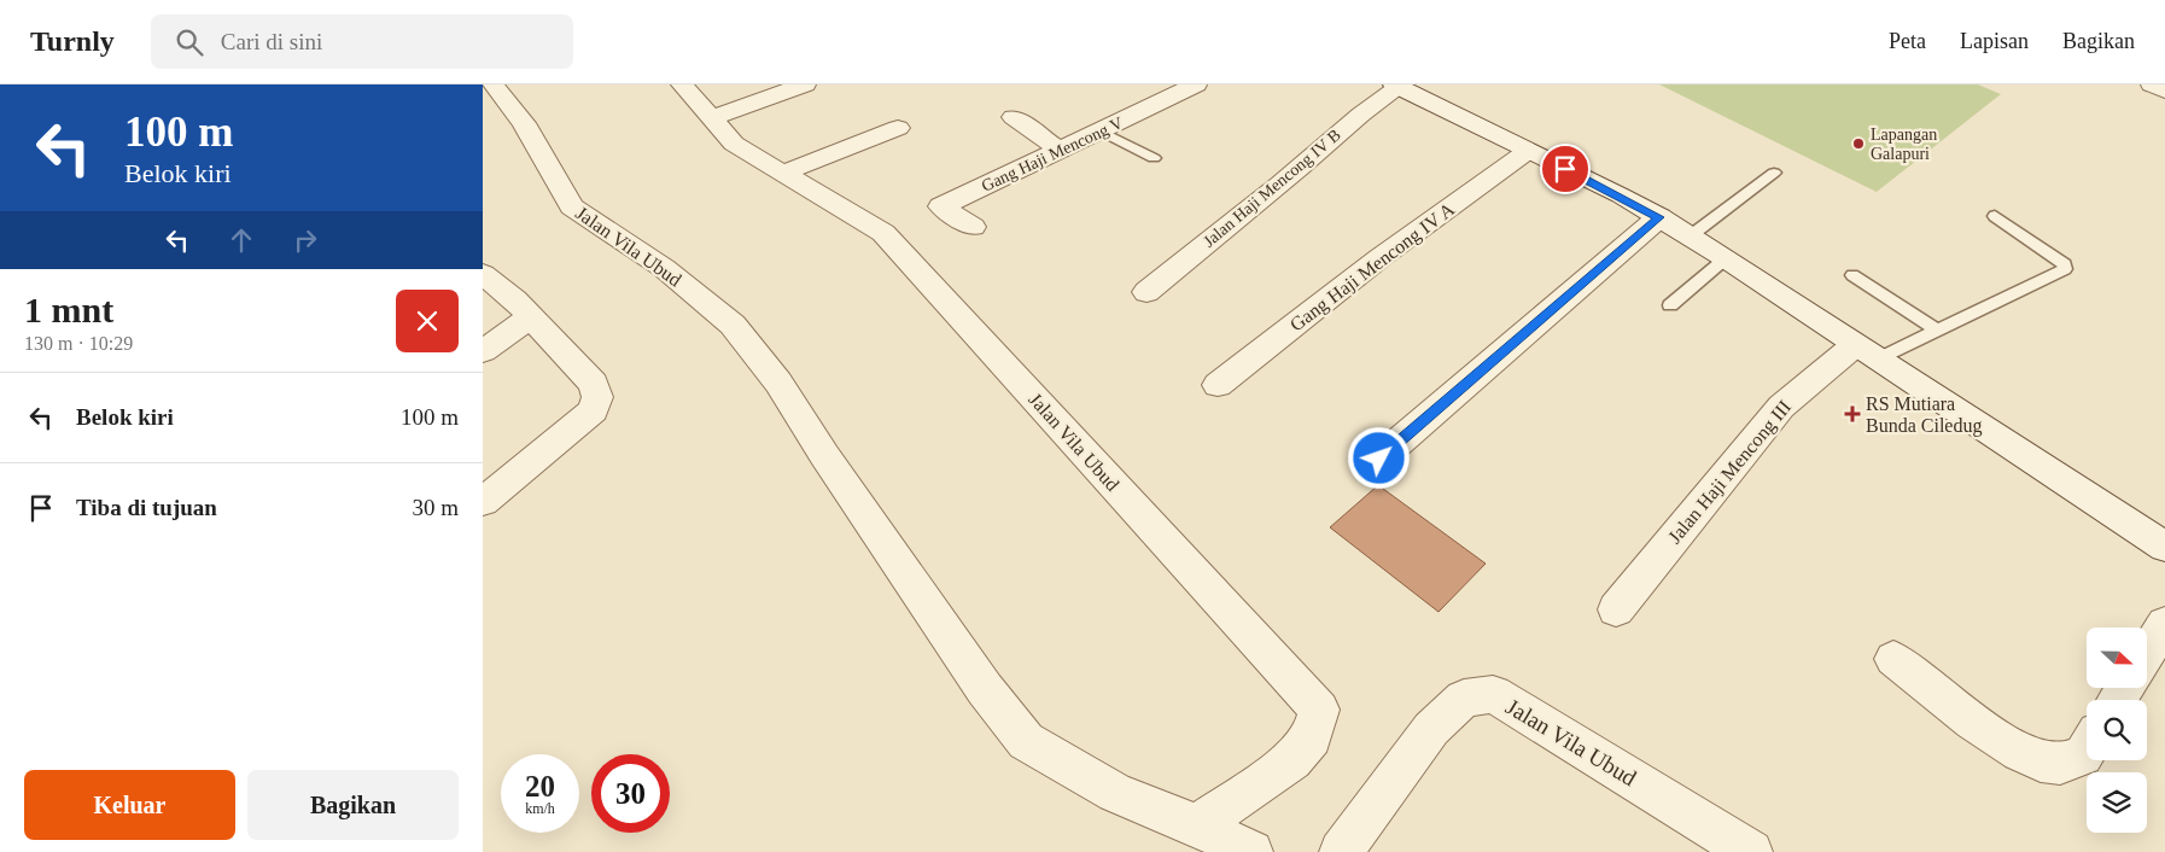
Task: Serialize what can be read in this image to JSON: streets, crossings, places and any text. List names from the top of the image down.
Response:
{
  "streets": {
    "street": [
      "Gang Haji Mencong V",
      "Jalan Haji Mencong IV B",
      "Jalan Vila Ubud",
      "Gang Haji Mencong IV A",
      "Jalan Haji Mencong III"
    ]
  },
  "places": {
    "other": ["Lapangan Galapuri"],
    "health": ["RS Mutiara Bunda Ciledug"]
  },
  "north": "right",
  "page": {
    "header": "Turnly",
    "search": "Cari di sini",
    "nav": ["Peta", "Lapisan", "Bagikan"],
    "turn": ["100 m", "Belok kiri"],
    "heading": ["1 mnt", "130 m · 10:29"],
    "list": [
      {
        "name": "Belok kiri",
        "value": "100 m"
      },
      {
        "name": "Tiba di tujuan",
        "value": "30 m"
      }
    ],
    "speed": "20 km/h",
    "limit": "30",
    "buttons": ["Keluar", "Bagikan"]
  }
}
